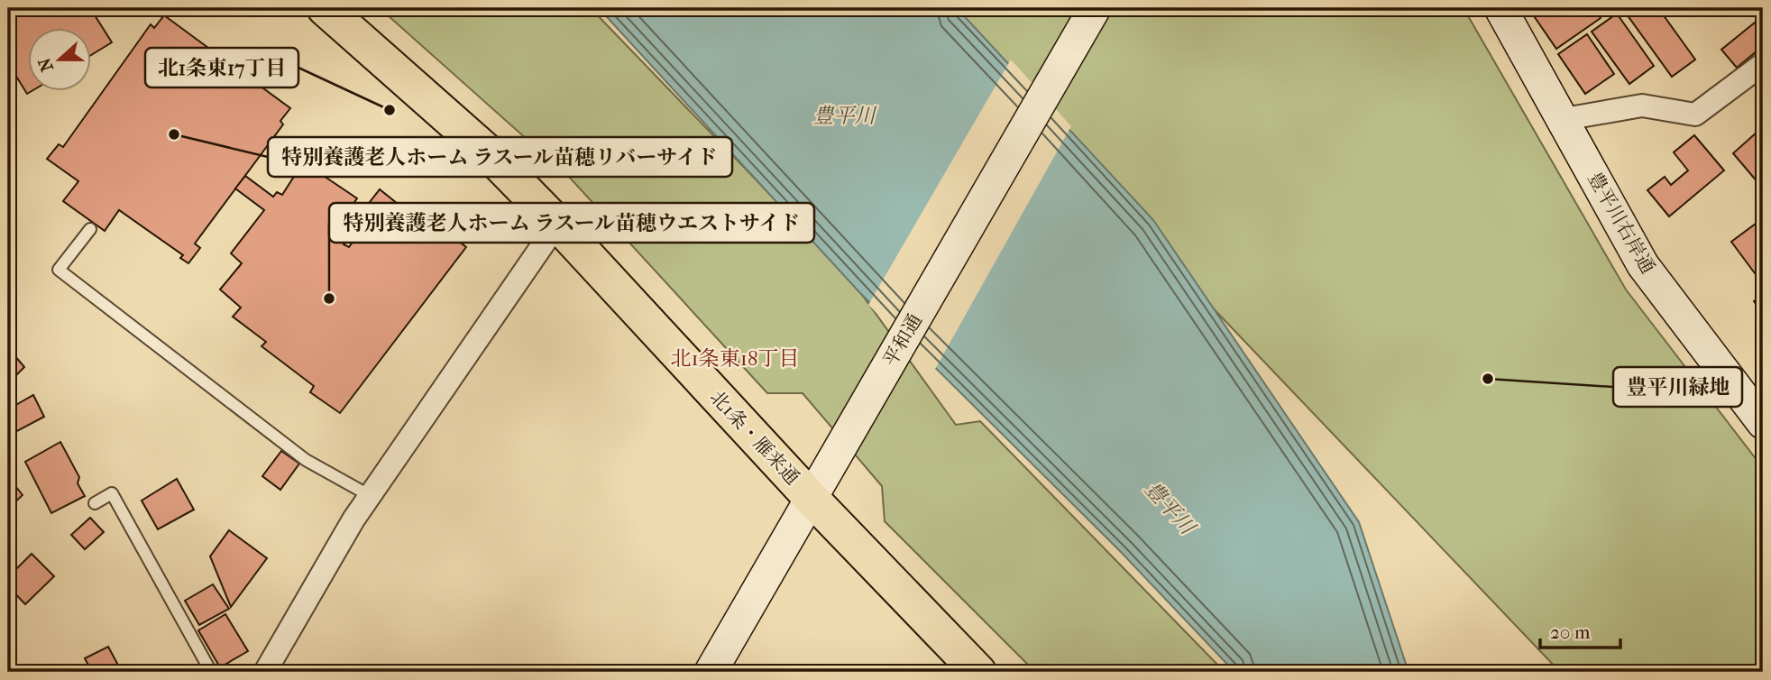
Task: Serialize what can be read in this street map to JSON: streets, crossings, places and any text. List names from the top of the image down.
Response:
{
  "streets": {
    "highway": ["北1条・雁来通"],
    "street": ["豊平川右岸通", "平和通"]
  },
  "crossings": [
    ["平和通", "北1条・雁来通"]
  ],
  "districts": ["北1条東18丁目"],
  "water": ["豊平川"],
  "places": [
    "北1条東17丁目",
    "特別養護老人ホーム ラスール苗穂リバーサイド",
    "特別養護老人ホーム ラスール苗穂ウエストサイド",
    "豊平川緑地"
  ],
  "scale_bar": "20 m",
  "north": "left"
}
